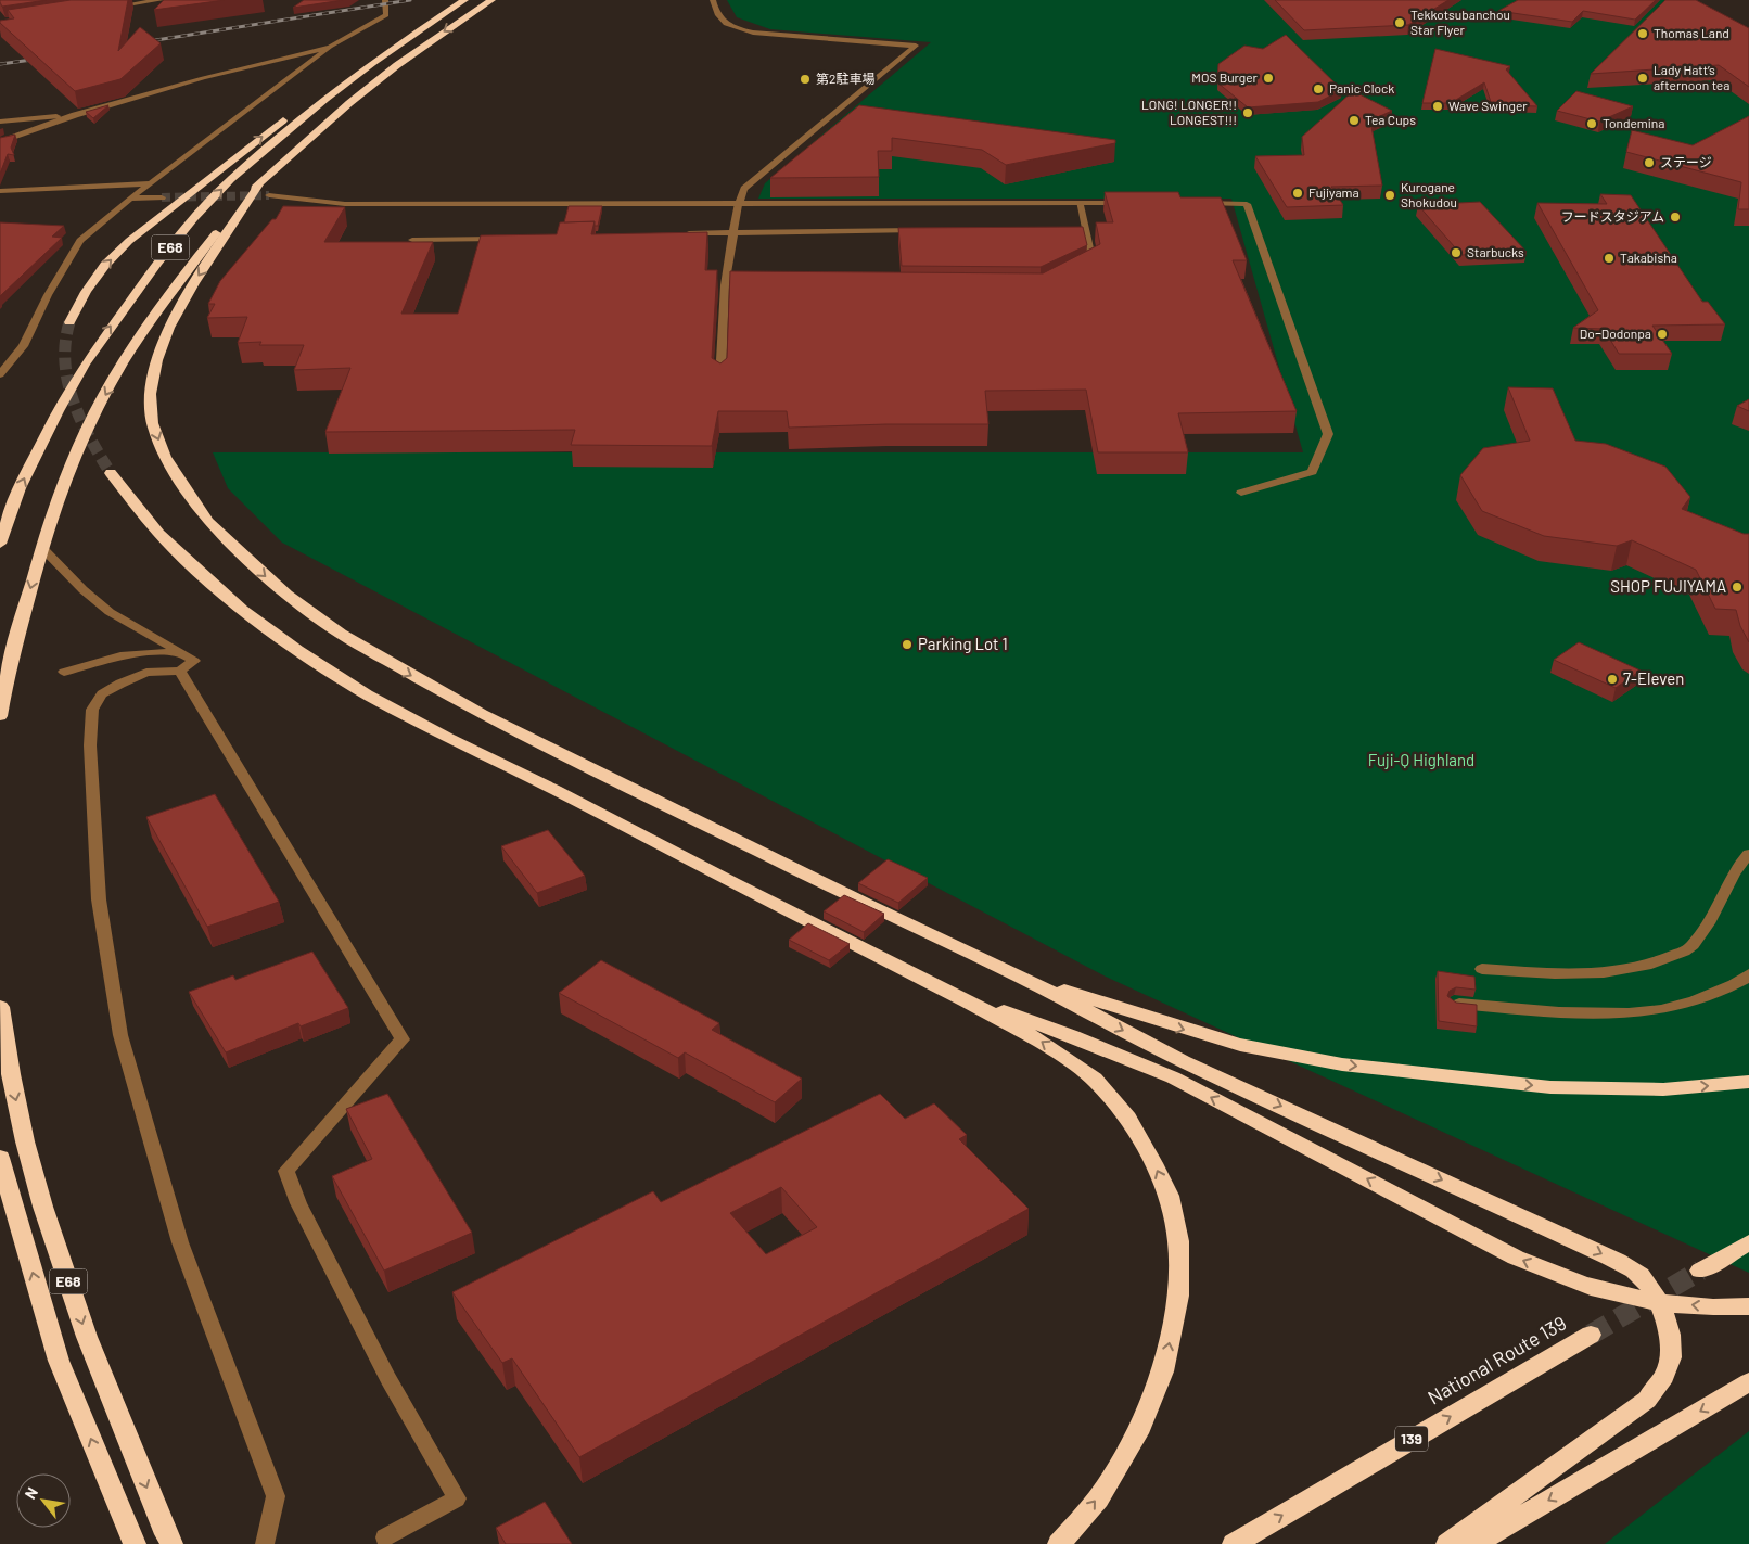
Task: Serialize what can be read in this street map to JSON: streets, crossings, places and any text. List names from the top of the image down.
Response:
{
  "streets": {
    "highway": ["E68", "National Route 139", "139"]
  },
  "parks": ["Fuji-Q Highland"],
  "places": [
    "Tekkotsubanchou Star Flyer",
    "Thomas Land",
    "MOS Burger",
    "Lady Hatt’s afternoon tea",
    "第2駐車場",
    "Panic Clock",
    "Wave Swinger",
    "LONG! LONGER!! LONGEST!!!",
    "Tea Cups",
    "Tondemina",
    "ステージ",
    "Fujiyama",
    "Kurogane Shokudou",
    "フードスタジアム",
    "Starbucks",
    "Takabisha",
    "DoｰDodonpa",
    "SHOP FUJIYAMA",
    "Parking Lot 1",
    "7-Eleven"
  ],
  "north": "top left"
}
